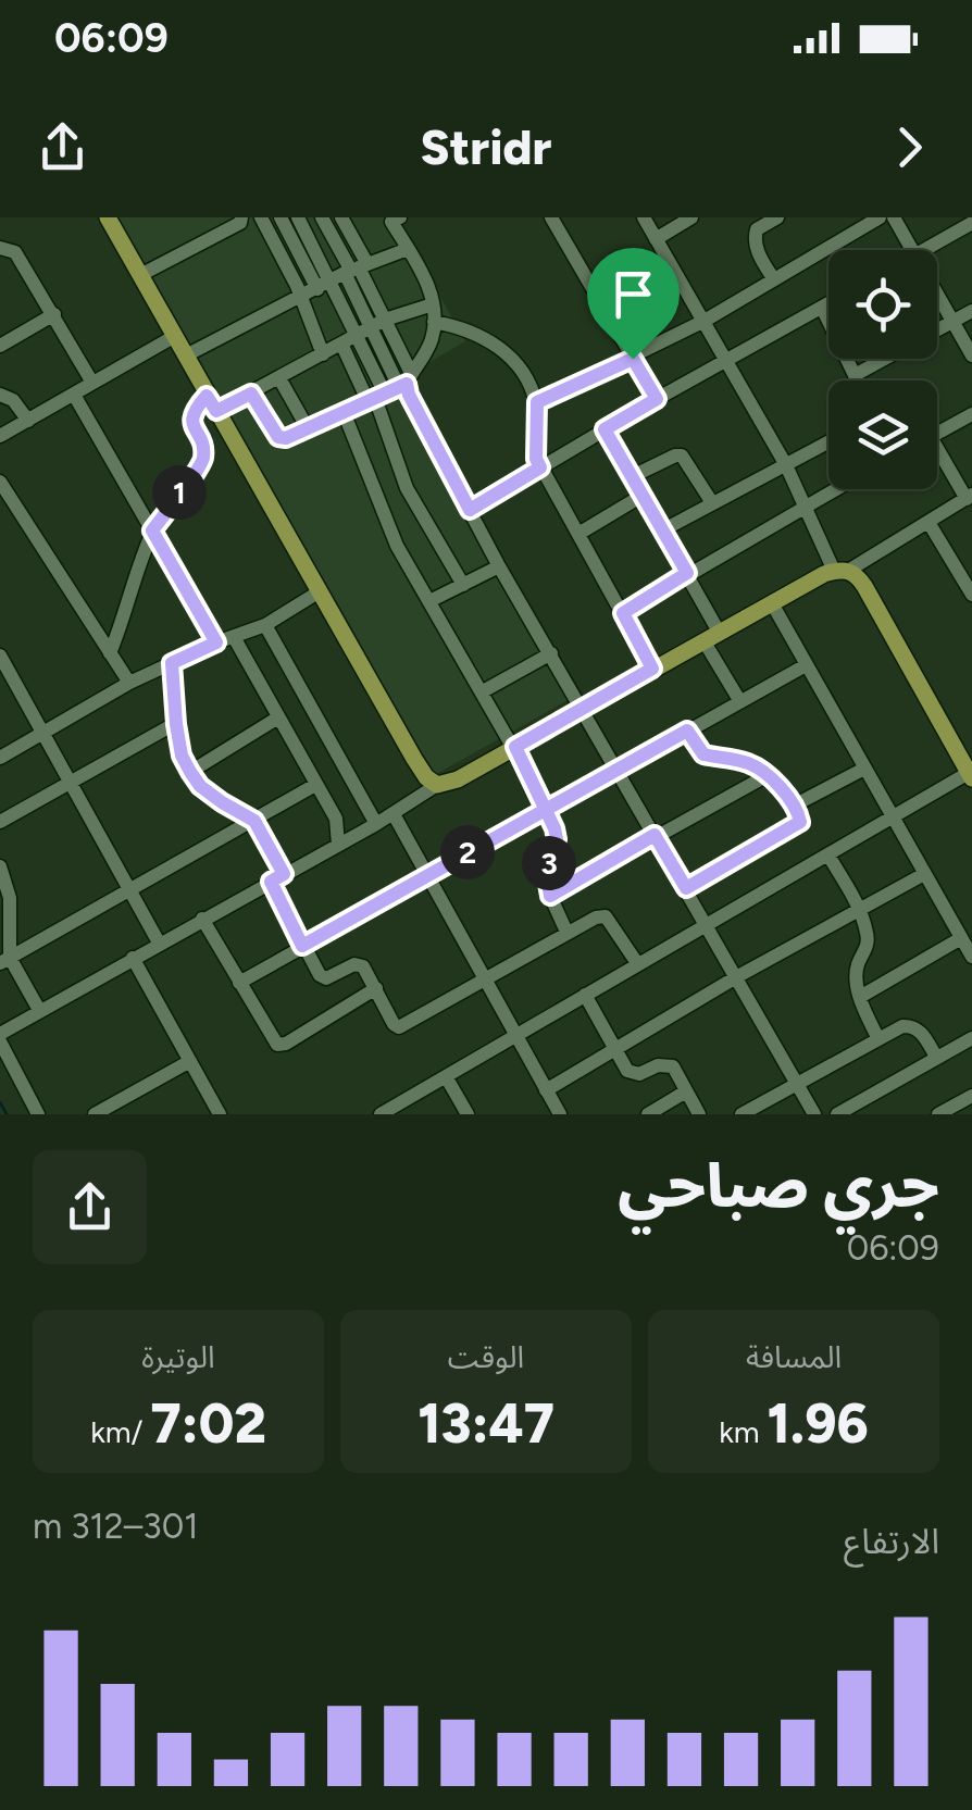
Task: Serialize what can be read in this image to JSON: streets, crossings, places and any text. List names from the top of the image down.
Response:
{
  "page": {
    "status": "06:09",
    "header": "Stridr",
    "pins": ["1", "2", "3"],
    "heading": ["جري صباحي", "06:09"],
    "stats": [
      ["المسافة", "1.96 km"],
      ["الوقت", "13:47"],
      ["الوتيرة", "7:02 /km"]
    ],
    "chart": ["الارتفاع", "301–312 m"]
  }
}
